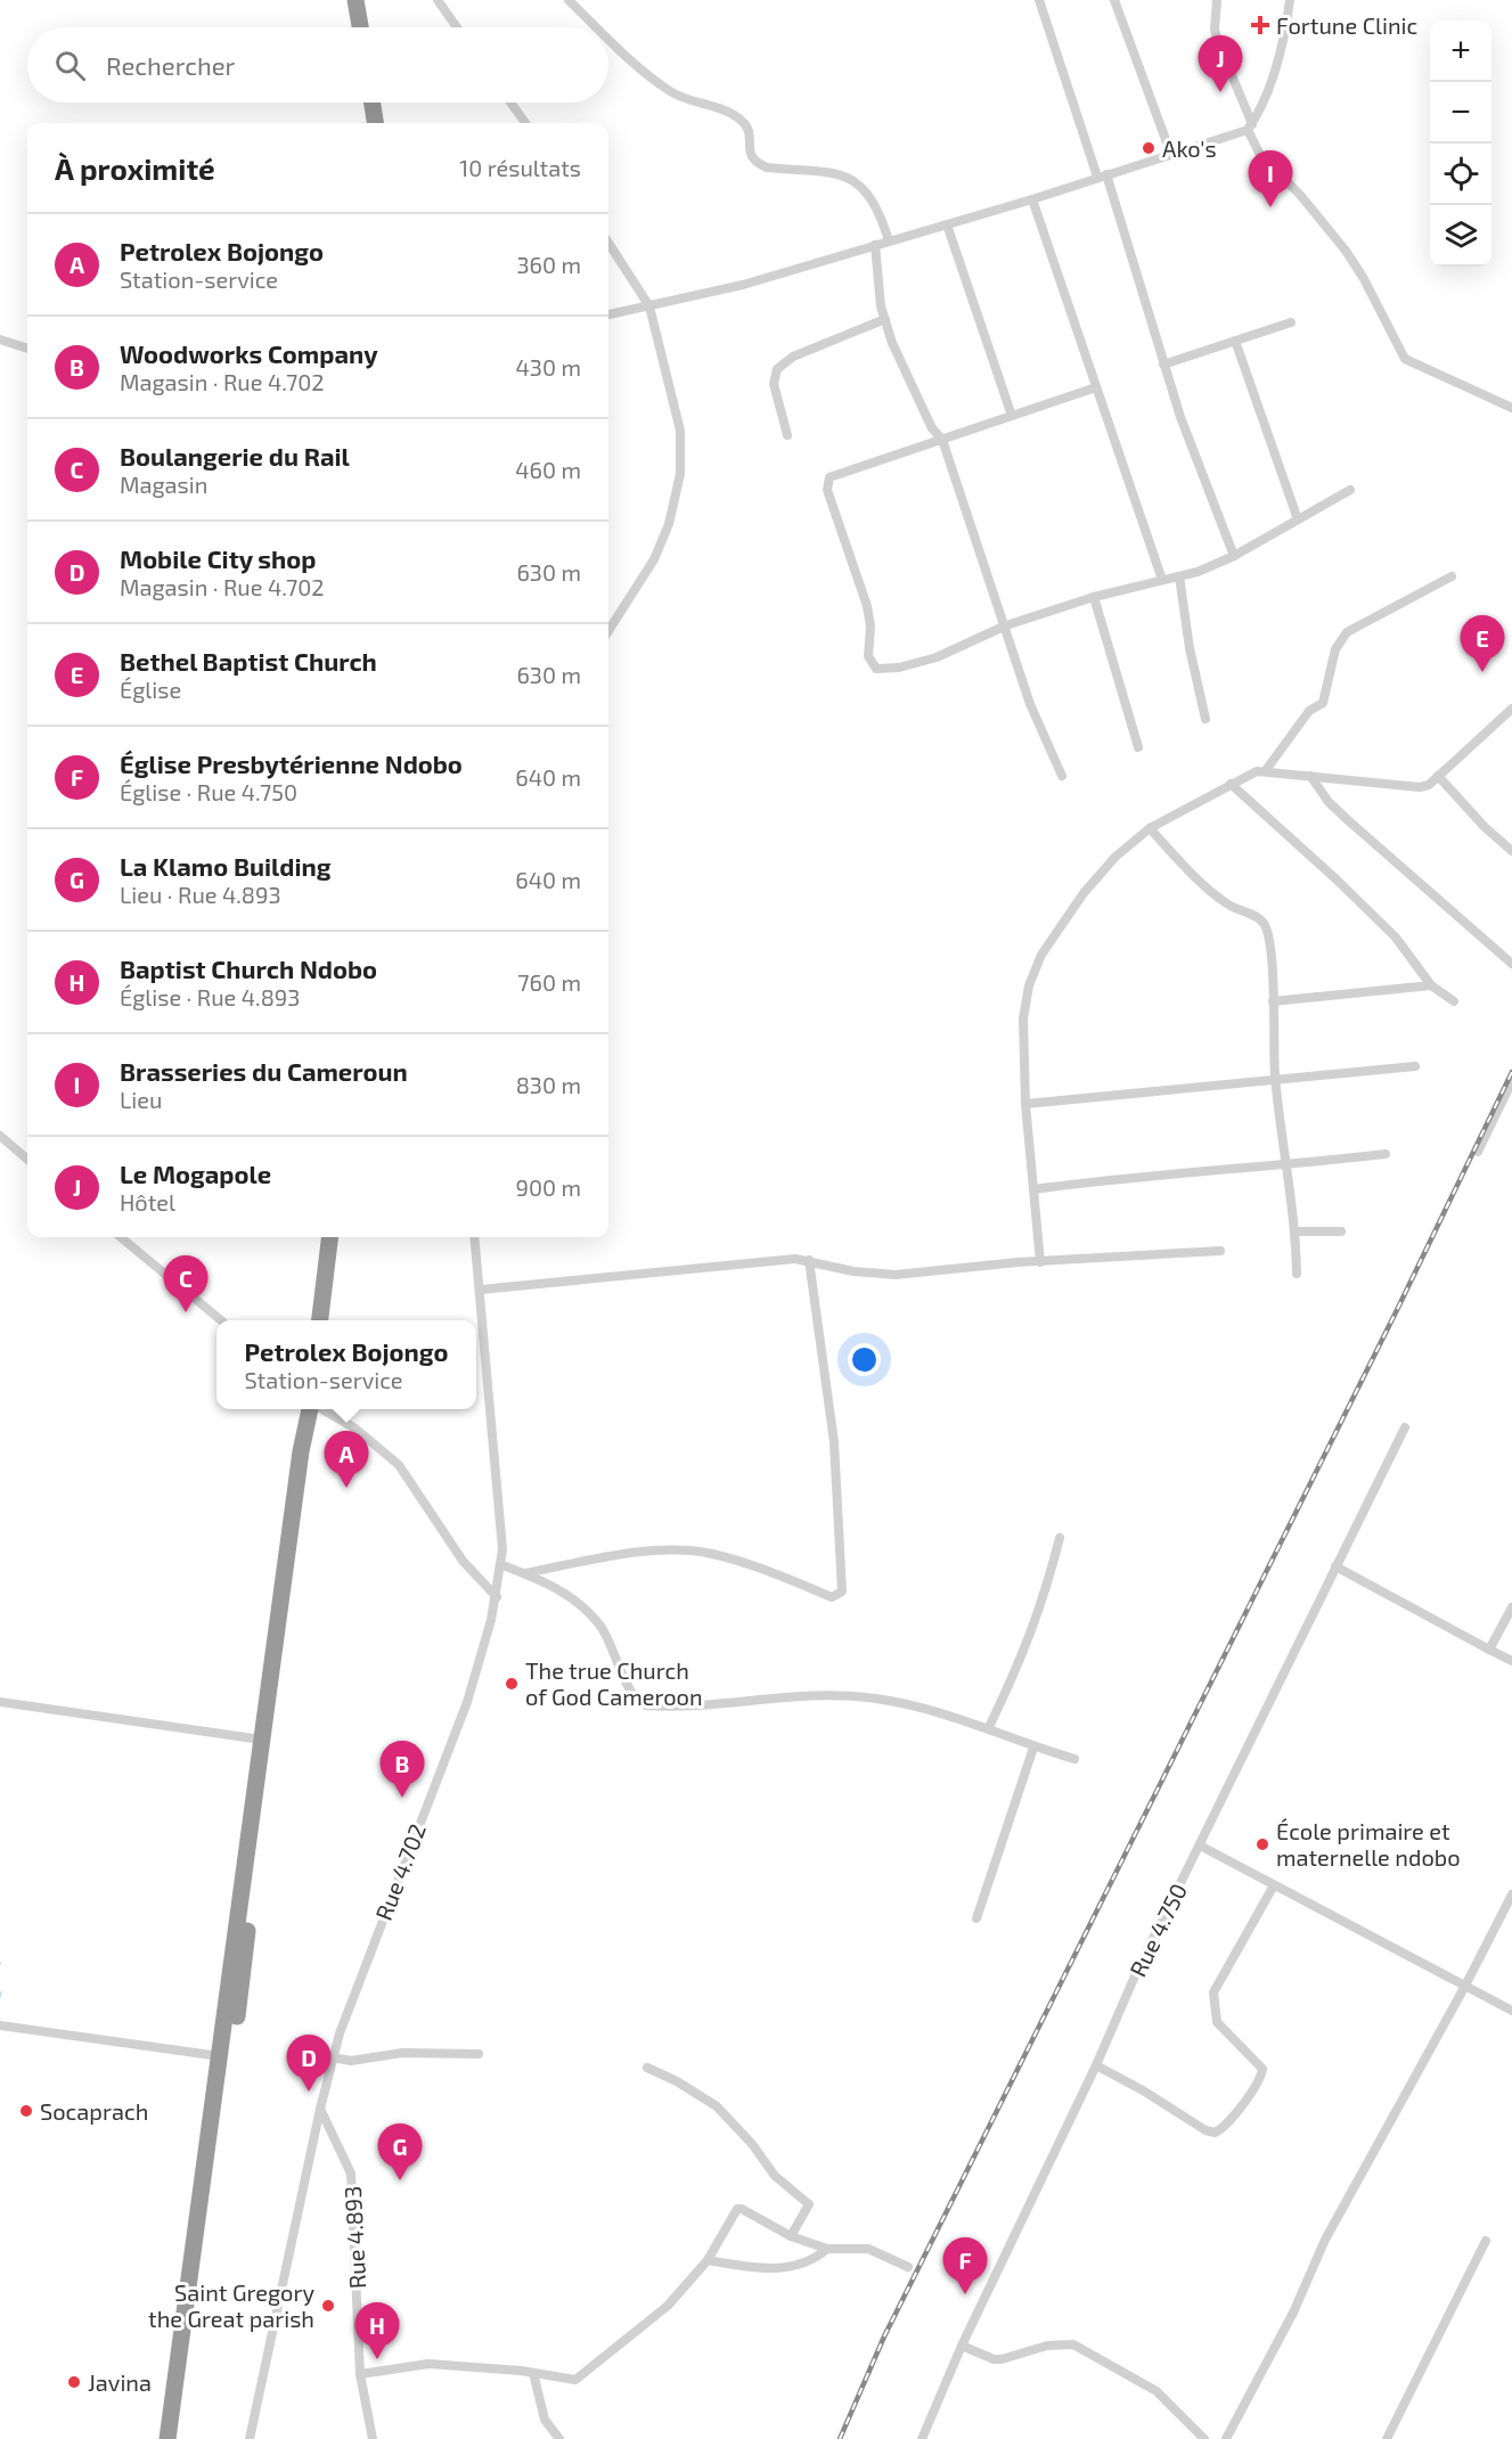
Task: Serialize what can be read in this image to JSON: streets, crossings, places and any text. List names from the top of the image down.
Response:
{
  "streets": {
    "street": ["Rue 4.702", "Rue 4.750", "Rue 4.893"]
  },
  "crossings": [
    ["Rue 4.702", "Rue 4.893"]
  ],
  "places": {
    "health": ["Fortune Clinic"],
    "other": [
      "Ako's",
      "The true Church of God Cameroon",
      "École primaire et maternelle ndobo",
      "Socaprach",
      "Saint Gregory the Great parish",
      "Javina"
    ]
  },
  "page": {
    "map_buttons": ["+", "−"],
    "search": "Rechercher",
    "pins": [
      "J",
      "I",
      "E",
      "C",
      "A",
      "B",
      "D",
      "G",
      "F",
      "H"
    ],
    "heading": ["À proximité", "10 résultats"],
    "list": [
      {
        "mark": "A",
        "name": "Petrolex Bojongo",
        "note": "Station-service",
        "value": "360 m"
      },
      {
        "mark": "B",
        "name": "Woodworks Company",
        "note": "Magasin · Rue 4.702",
        "value": "430 m"
      },
      {
        "mark": "C",
        "name": "Boulangerie du Rail",
        "note": "Magasin",
        "value": "460 m"
      },
      {
        "mark": "D",
        "name": "Mobile City shop",
        "note": "Magasin · Rue 4.702",
        "value": "630 m"
      },
      {
        "mark": "E",
        "name": "Bethel Baptist Church",
        "note": "Église",
        "value": "630 m"
      },
      {
        "mark": "F",
        "name": "Église Presbytérienne Ndobo",
        "note": "Église · Rue 4.750",
        "value": "640 m"
      },
      {
        "mark": "G",
        "name": "La Klamo Building",
        "note": "Lieu · Rue 4.893",
        "value": "640 m"
      },
      {
        "mark": "H",
        "name": "Baptist Church Ndobo",
        "note": "Église · Rue 4.893",
        "value": "760 m"
      },
      {
        "mark": "I",
        "name": "Brasseries du Cameroun",
        "note": "Lieu",
        "value": "830 m"
      },
      {
        "mark": "J",
        "name": "Le Mogapole",
        "note": "Hôtel",
        "value": "900 m"
      }
    ],
    "popup": ["Petrolex Bojongo", "Station-service"]
  }
}
